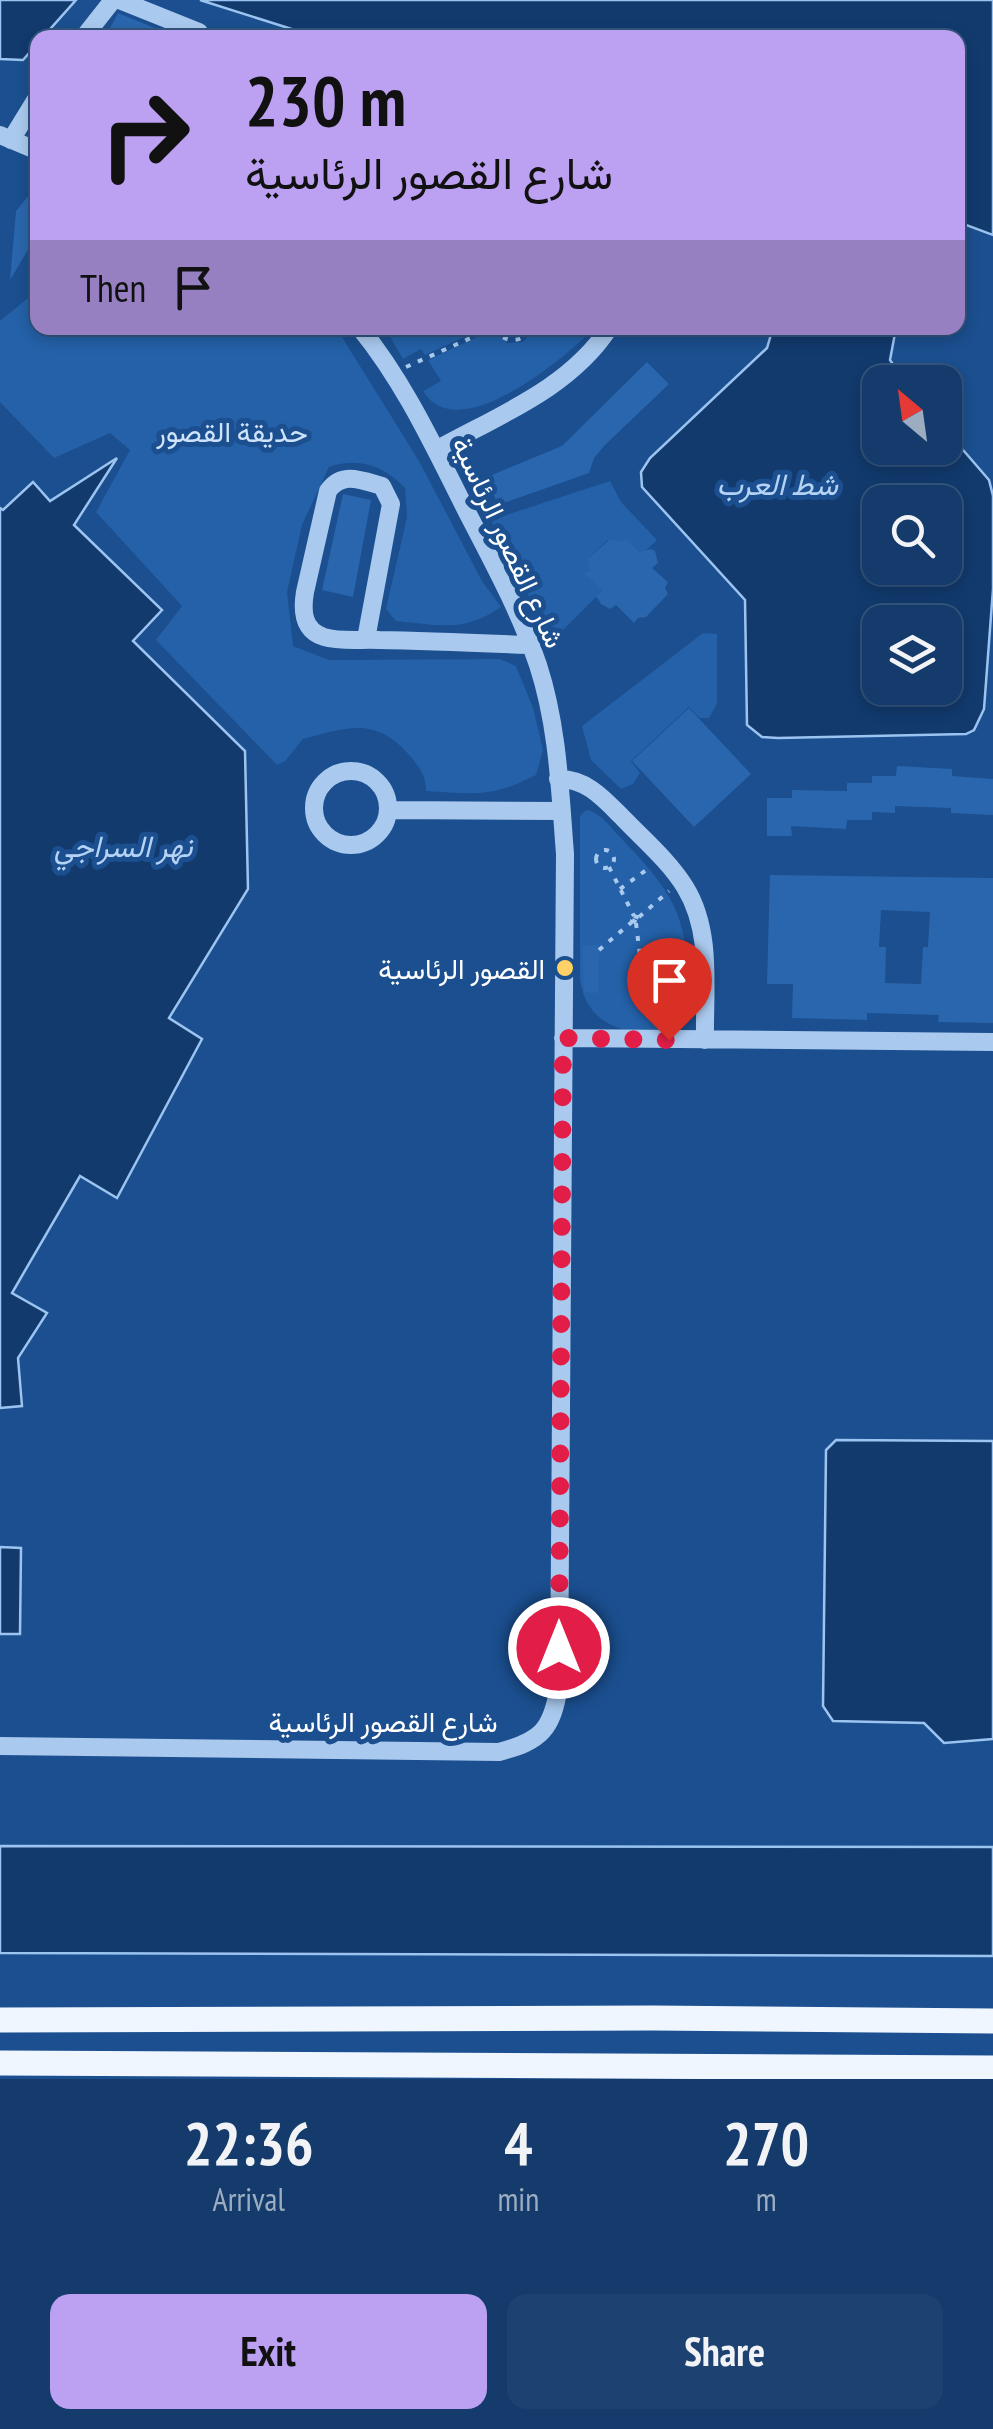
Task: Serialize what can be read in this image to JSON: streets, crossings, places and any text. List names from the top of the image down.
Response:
{
  "streets": {
    "street": ["شارع القصور الرئاسية"]
  },
  "water": ["شط العرب", "نهر السراجي"],
  "parks": ["حديقة القصور"],
  "places": ["القصور الرئاسية"],
  "north": "top left",
  "page": {
    "turn": ["230 m", "شارع القصور الرئاسية"],
    "then": "Then",
    "eta": [
      "22:36",
      "Arrival",
      "4",
      "min",
      "270",
      "m"
    ],
    "buttons": ["Exit", "Share"]
  }
}
